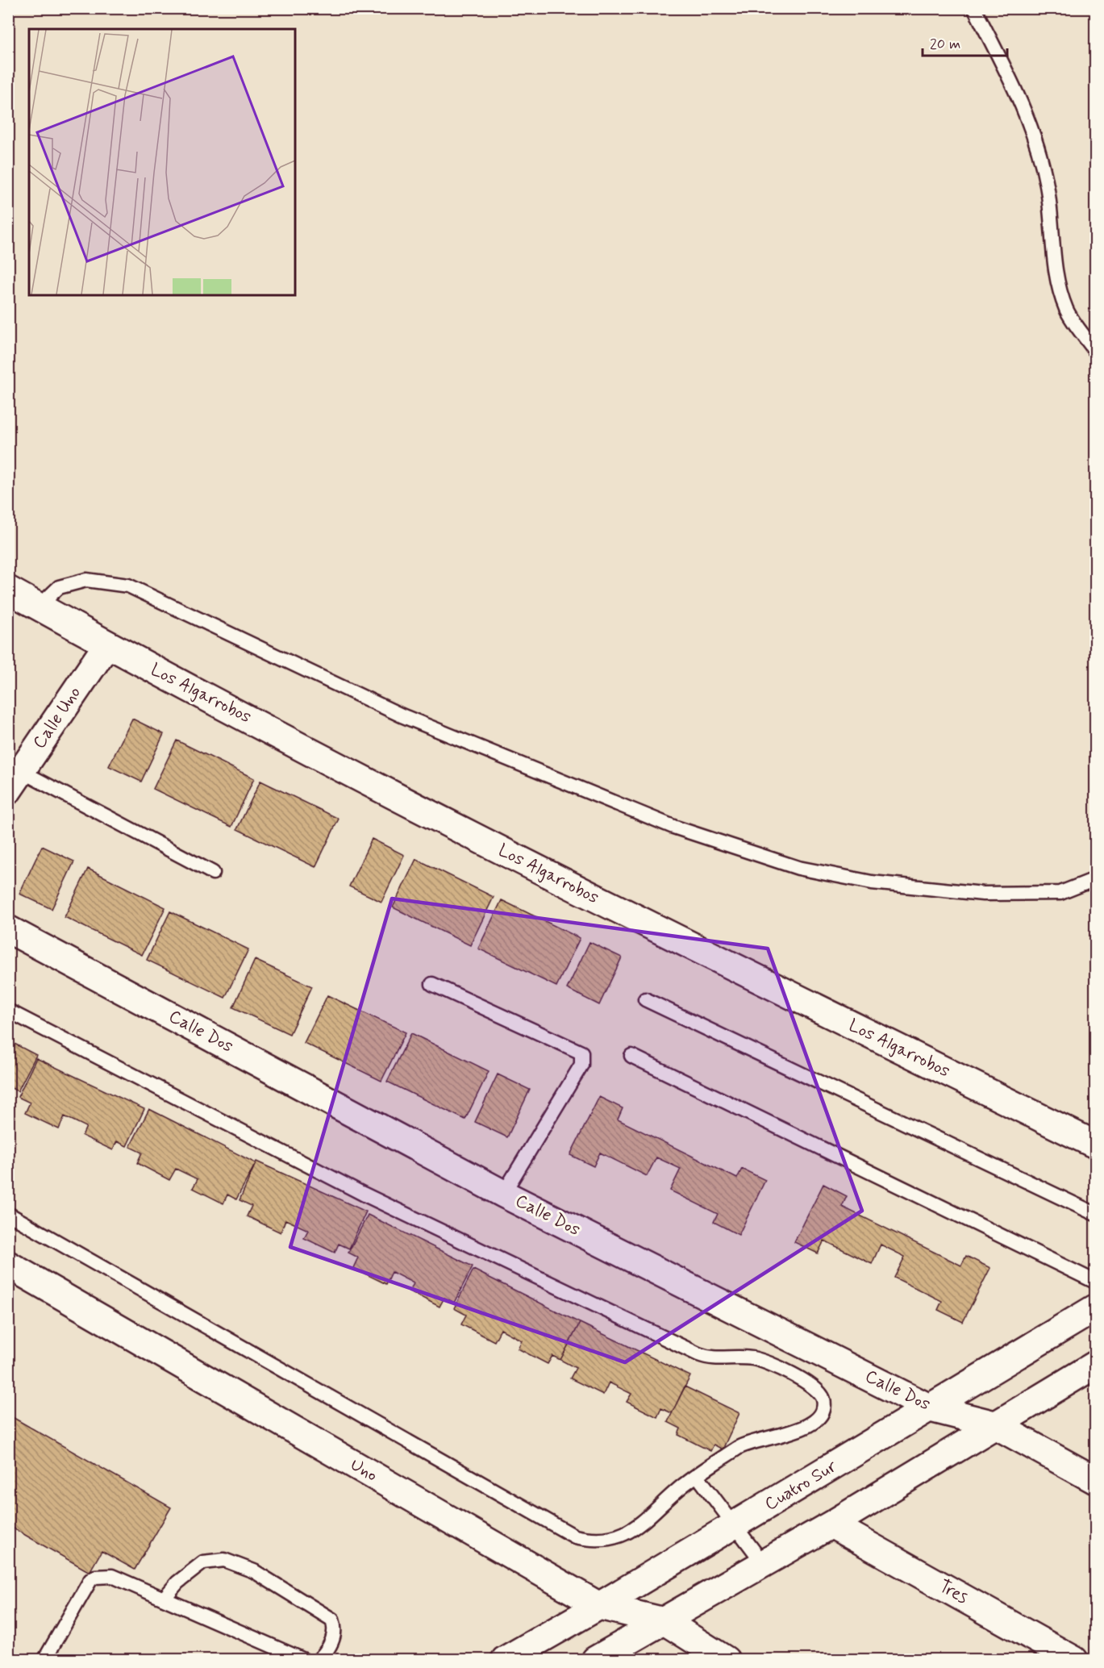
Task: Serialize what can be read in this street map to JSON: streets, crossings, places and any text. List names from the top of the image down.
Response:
{
  "streets": {
    "street": [
      "Los Algarrobos",
      "Calle Uno",
      "Calle Dos",
      "Uno",
      "Cuatro Sur",
      "Tres"
    ]
  },
  "crossings": [
    ["Los Algarrobos", "Calle Uno"],
    ["Calle Dos", "Cuatro Sur"],
    ["Uno", "Cuatro Sur"]
  ],
  "scale_bar": "20 m"
}
